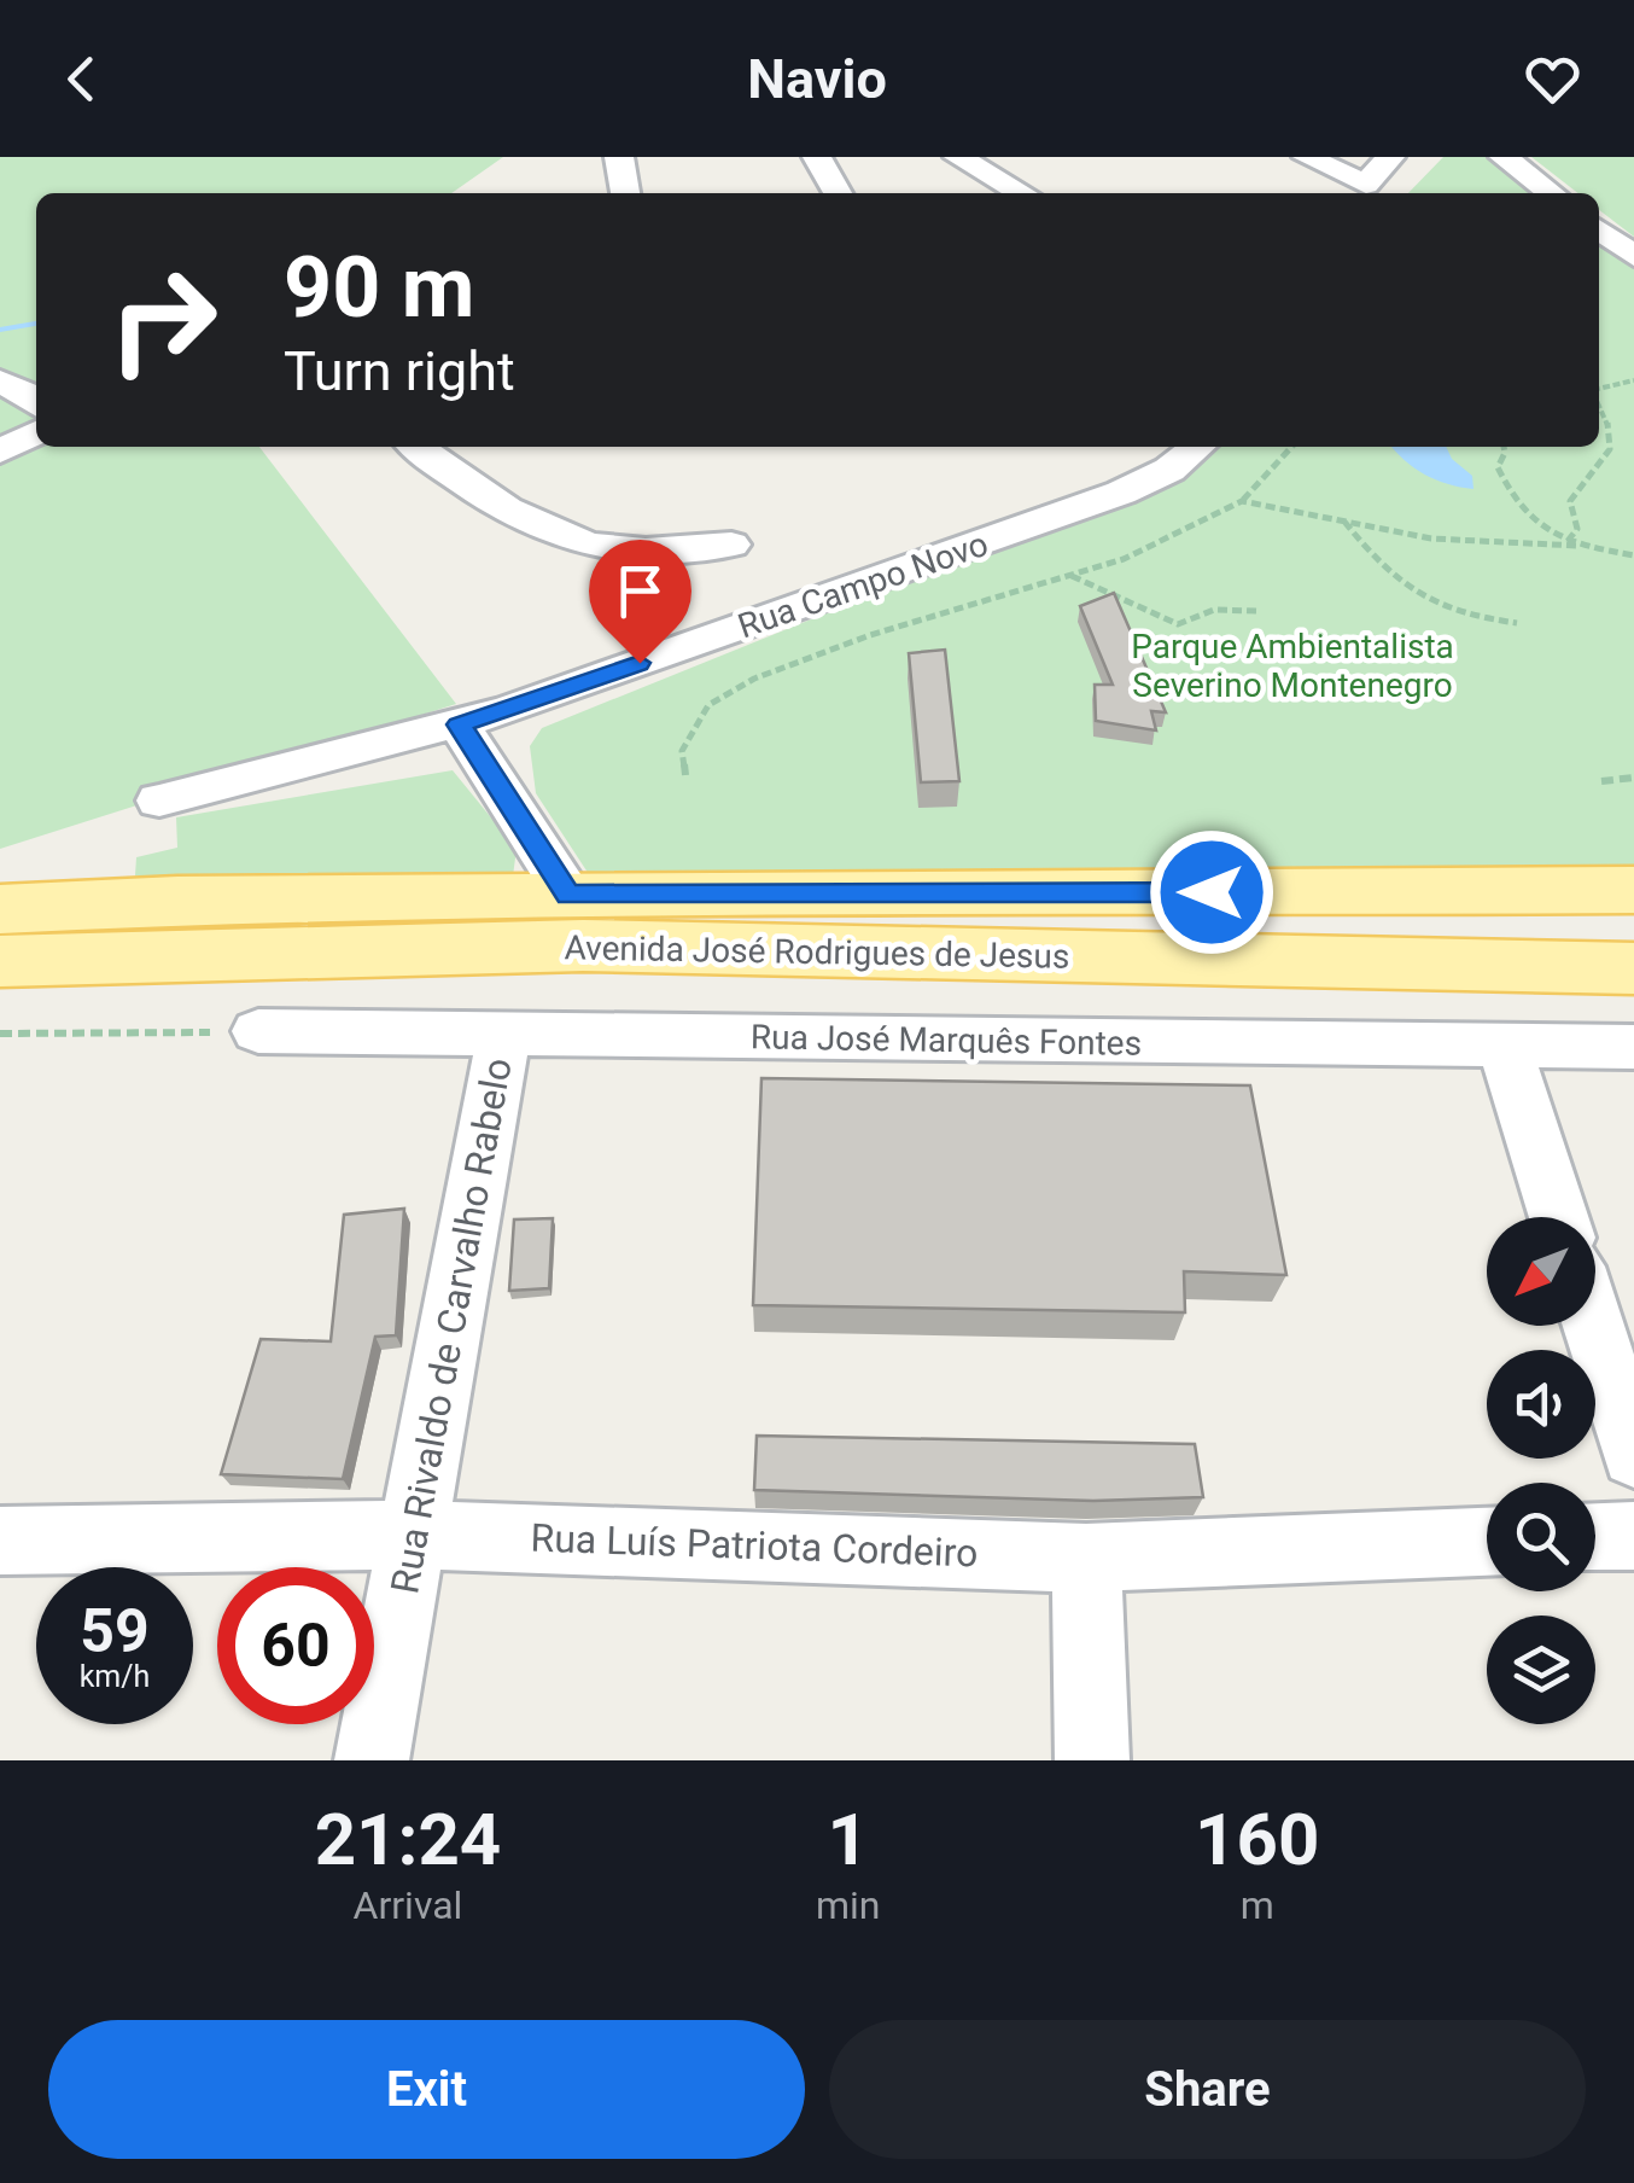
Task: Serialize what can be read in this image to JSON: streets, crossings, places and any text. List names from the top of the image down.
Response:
{
  "streets": {
    "main road": ["Avenida José Rodrigues de Jesus"],
    "street": [
      "Rua Campo Novo",
      "Rua José Marquês Fontes",
      "Rua Rivaldo de Carvalho Rabelo",
      "Rua Luís Patriota Cordeiro"
    ]
  },
  "crossings": [
    ["Rua José Marquês Fontes", "Rua Rivaldo de Carvalho Rabelo"],
    ["Rua Rivaldo de Carvalho Rabelo", "Rua Luís Patriota Cordeiro"]
  ],
  "parks": ["Parque Ambientalista Severino Montenegro"],
  "north": "bottom left",
  "page": {
    "header": "Navio",
    "turn": ["90 m", "Turn right"],
    "speed": "59 km/h",
    "limit": "60",
    "eta": [
      "21:24",
      "Arrival",
      "1",
      "min",
      "160",
      "m"
    ],
    "buttons": ["Exit", "Share"]
  }
}
